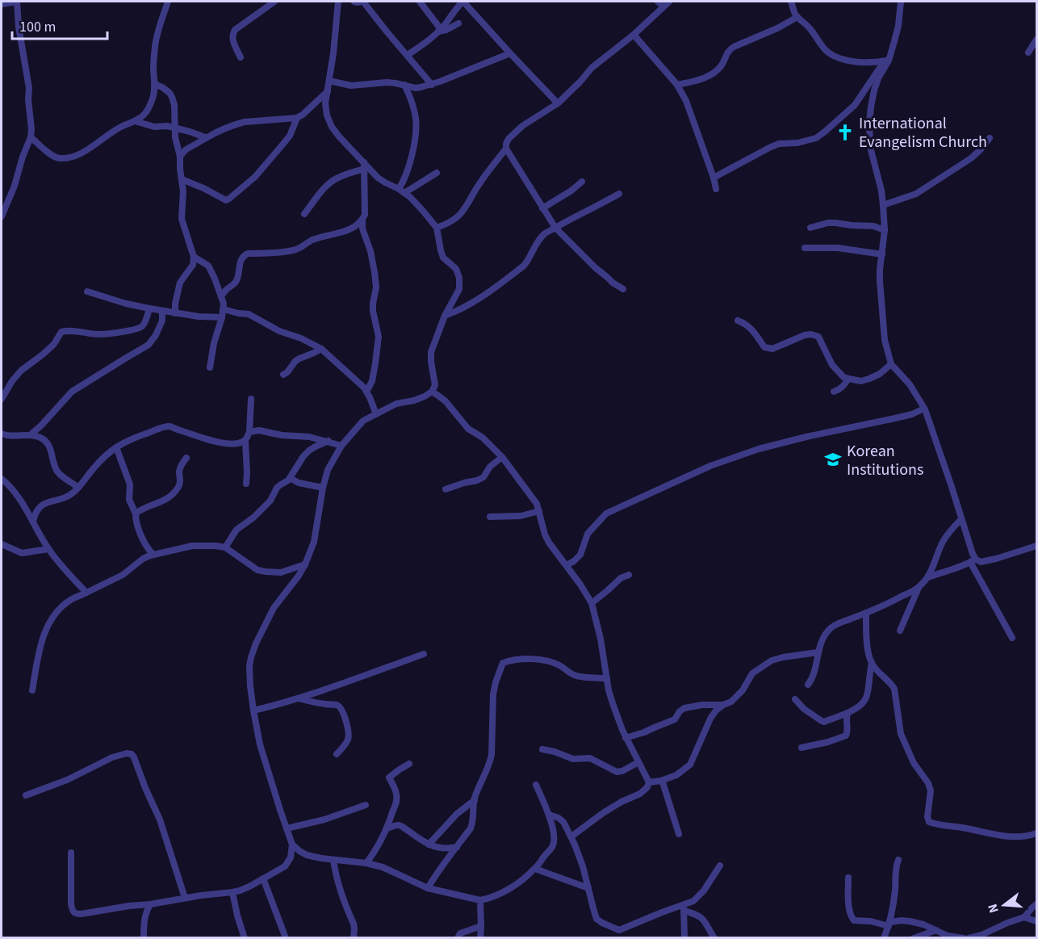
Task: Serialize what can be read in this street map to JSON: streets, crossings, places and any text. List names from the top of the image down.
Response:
{
  "places": {
    "church": ["International Evangelism Church"],
    "school or university": ["Korean Institutions"]
  },
  "scale_bar": "100 m",
  "north": "left"
}
